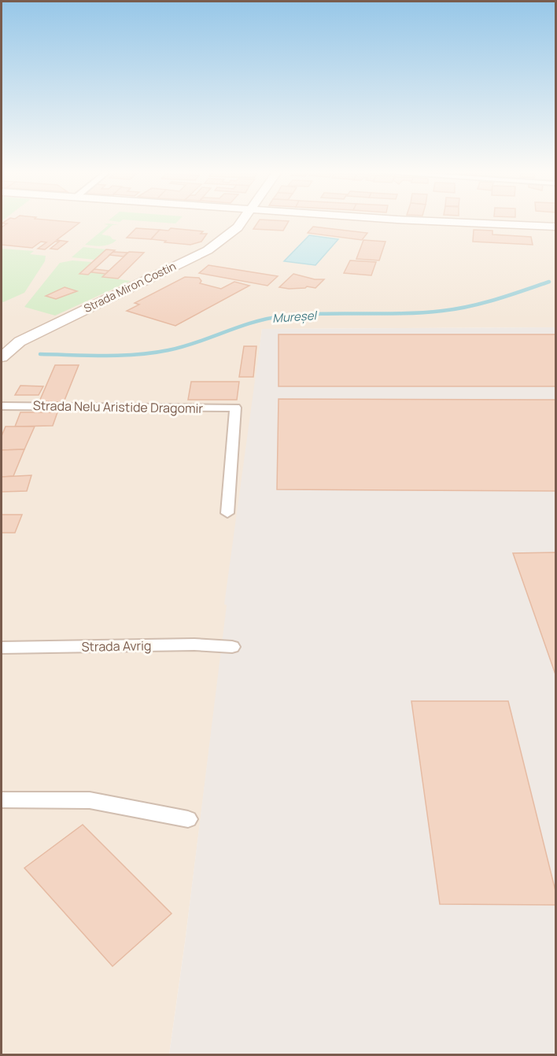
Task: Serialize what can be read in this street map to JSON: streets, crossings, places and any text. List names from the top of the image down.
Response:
{
  "streets": {
    "main road": ["Strada Miron Costin"],
    "street": ["Strada Nelu Aristide Dragomir", "Strada Avrig"]
  },
  "water": ["Mureșel"]
}
